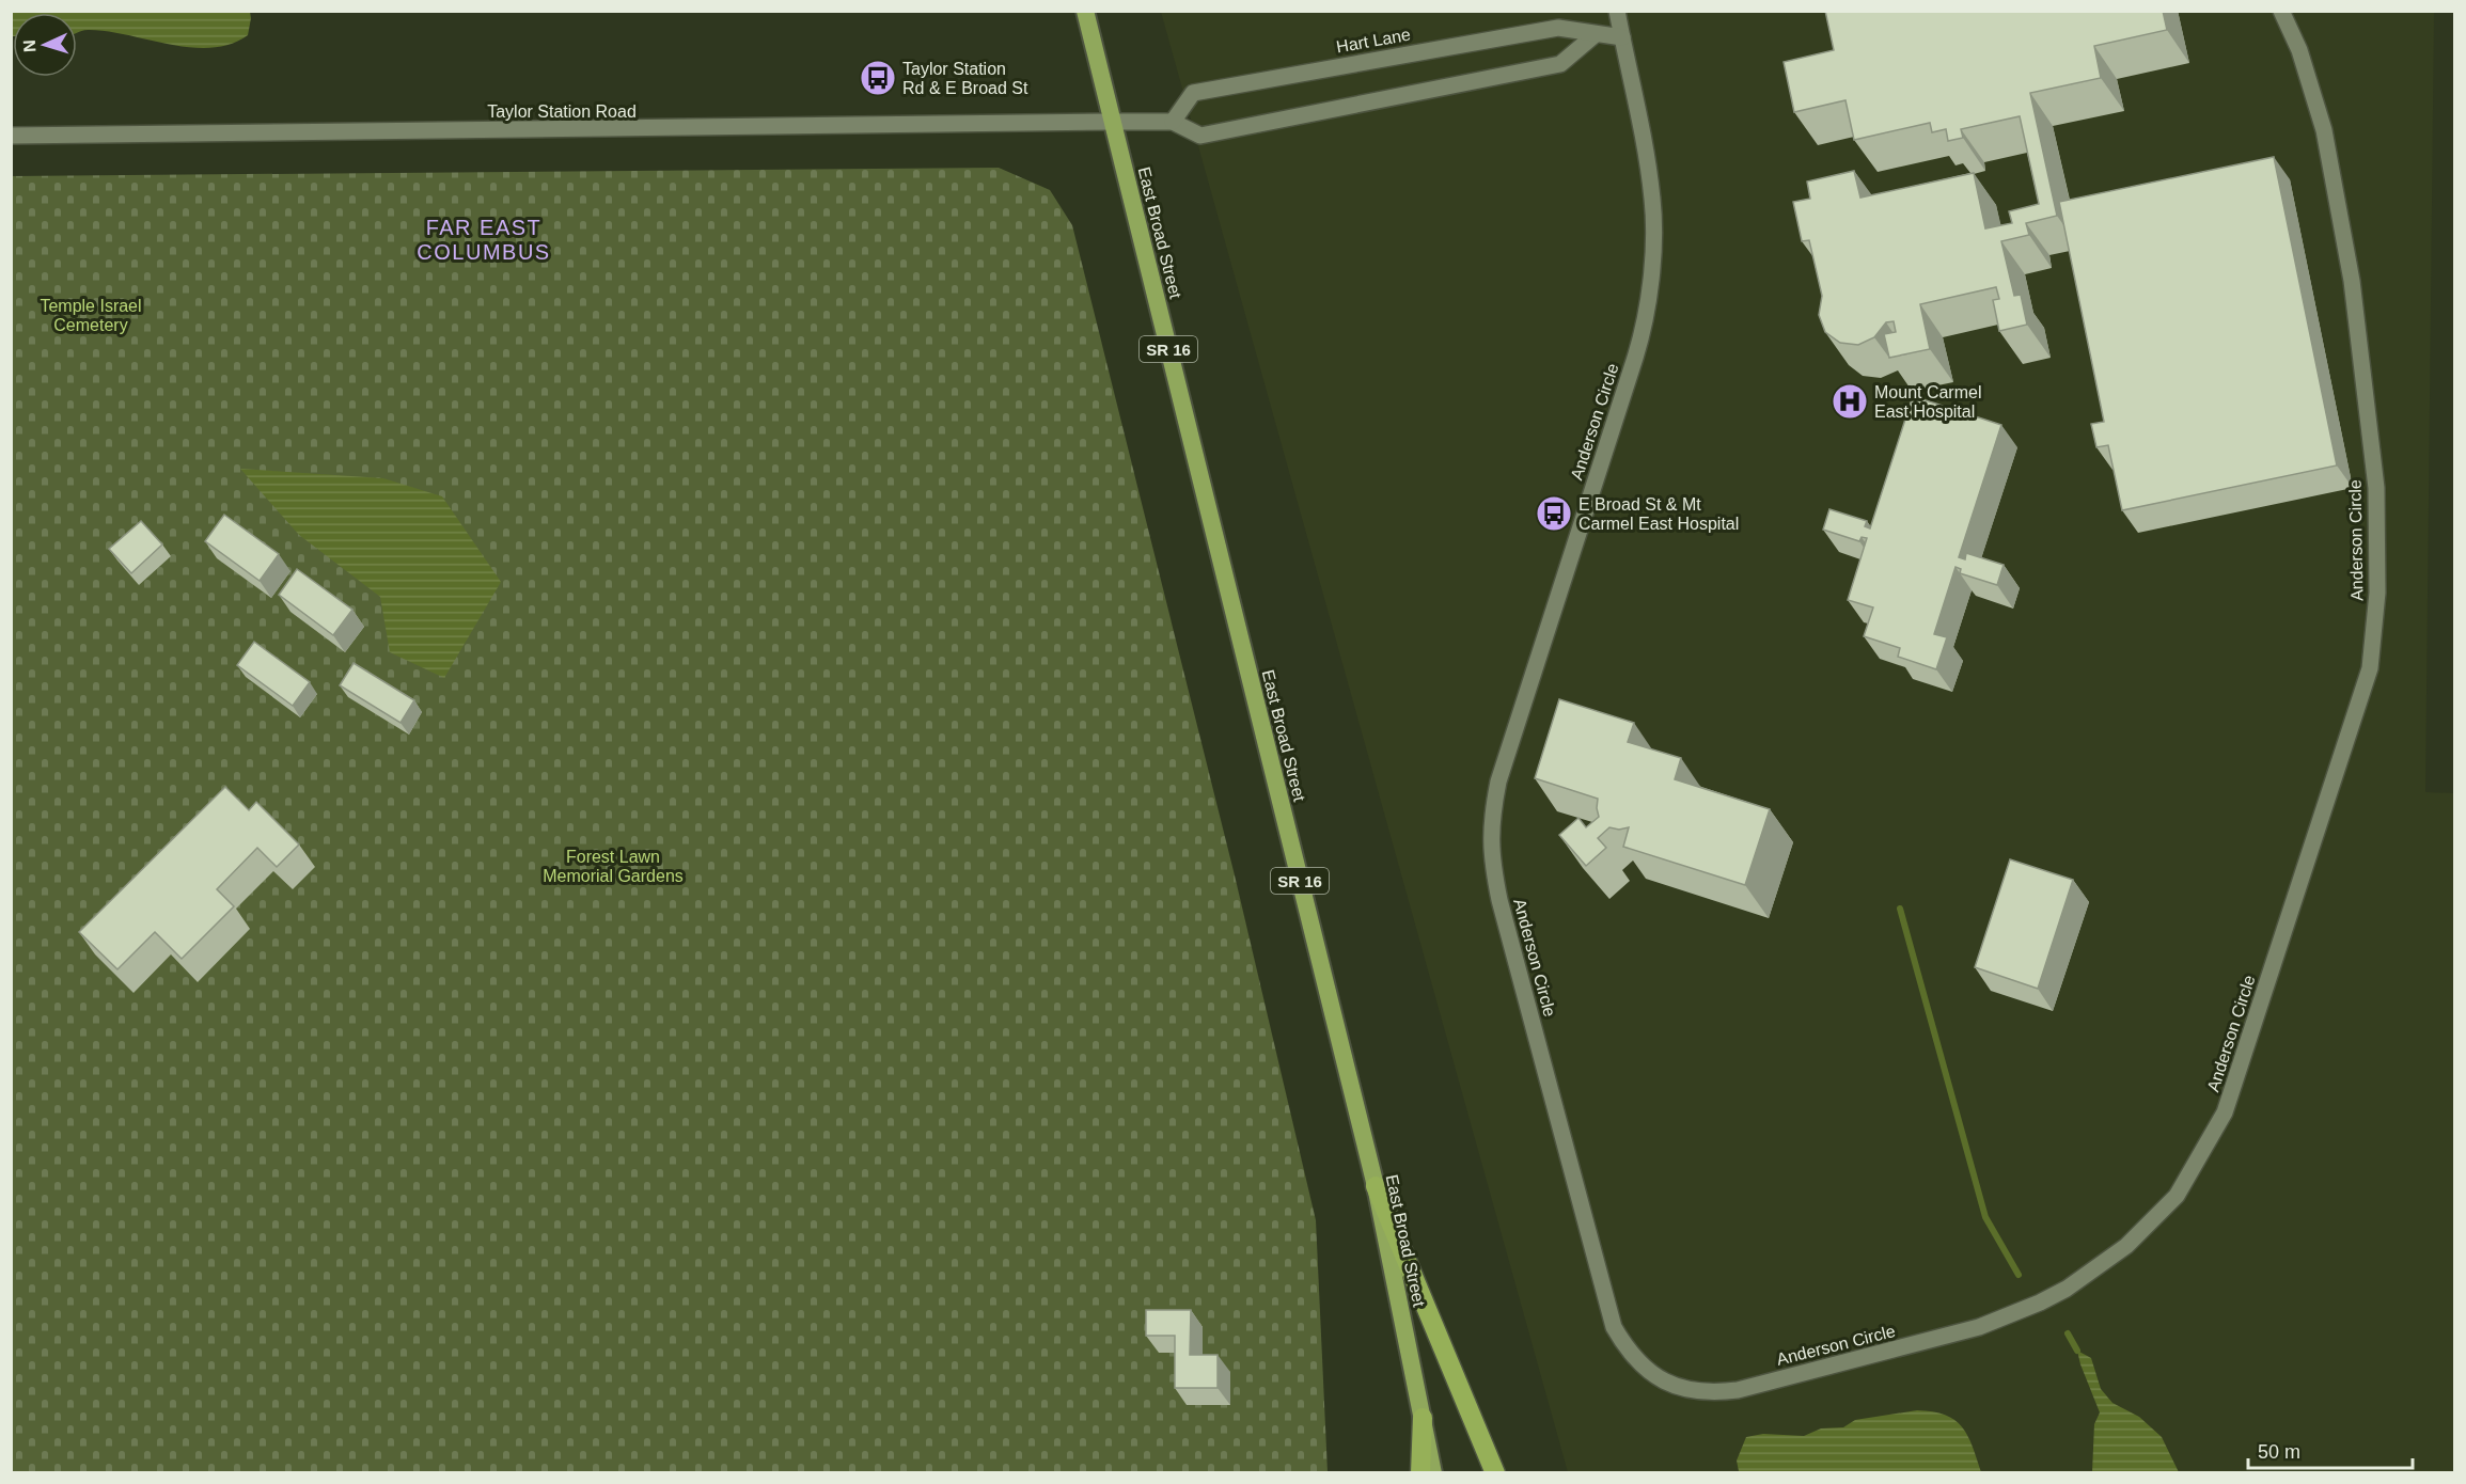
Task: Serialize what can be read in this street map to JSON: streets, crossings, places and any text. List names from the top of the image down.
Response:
{
  "streets": {
    "highway": ["East Broad Street", "SR 16"],
    "street": ["Hart Lane", "Taylor Station Road", "Anderson Circle"]
  },
  "crossings": [
    ["Hart Lane", "Anderson Circle"],
    ["Taylor Station Road", "East Broad Street"]
  ],
  "districts": ["FAR EAST COLUMBUS"],
  "parks": ["Temple Israel Cemetery", "Forest Lawn Memorial Gardens"],
  "places": {
    "bus stop": ["Taylor Station Rd & E Broad St", "E Broad St & Mt Carmel East Hospital"],
    "hospital": ["Mount Carmel East Hospital"]
  },
  "scale_bar": "50 m",
  "north": "left"
}
